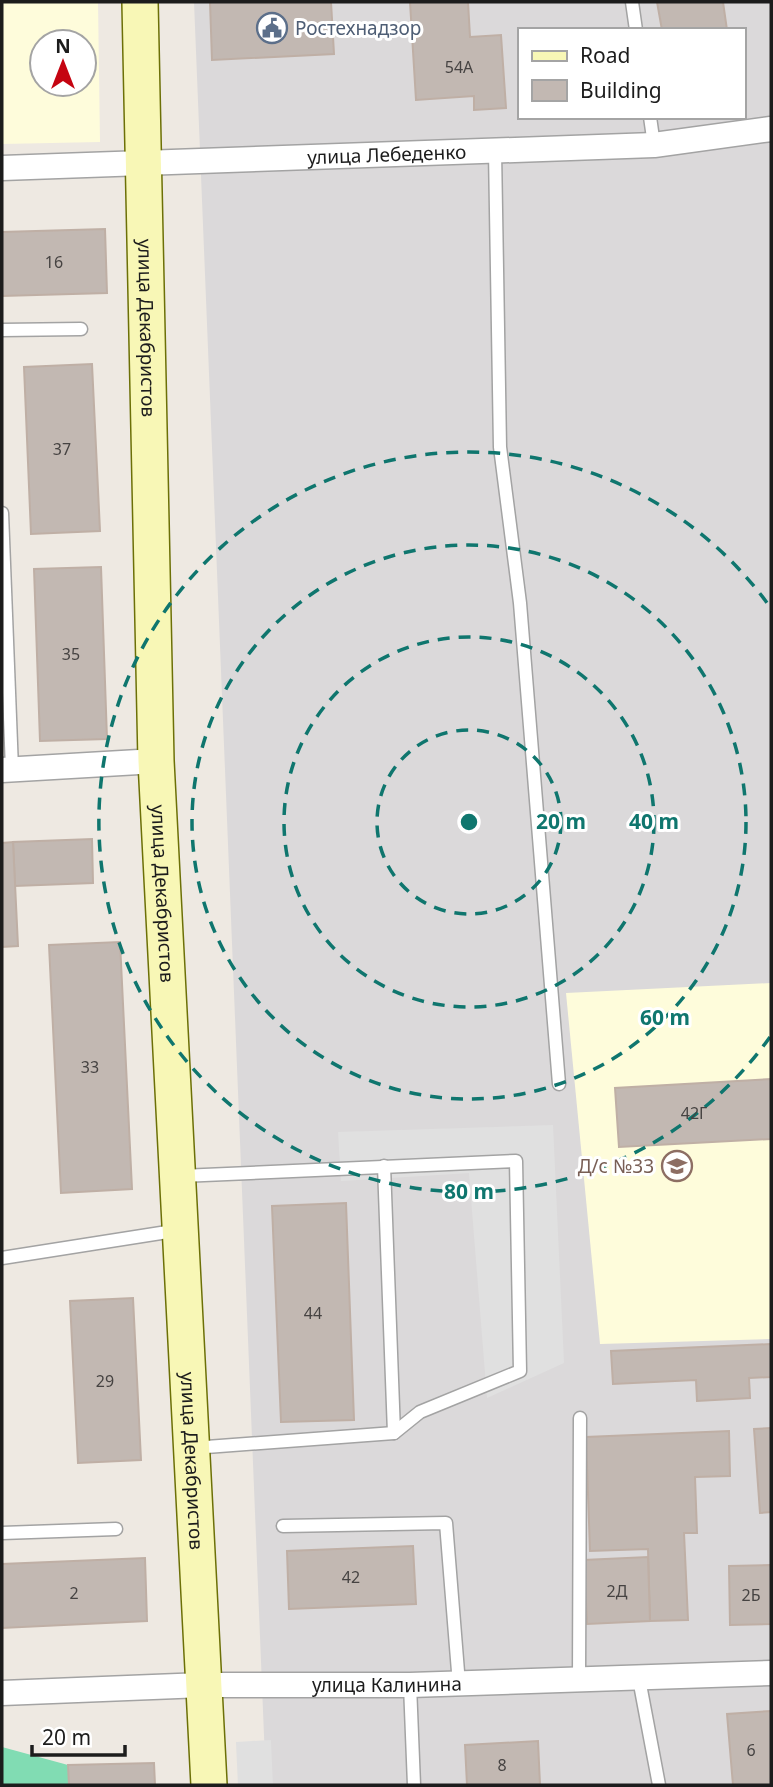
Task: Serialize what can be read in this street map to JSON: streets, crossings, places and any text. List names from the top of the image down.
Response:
{
  "streets": {
    "main road": ["улица Декабристов"],
    "street": ["улица Лебеденко", "улица Калинина"]
  },
  "crossings": [
    ["улица Лебеденко", "улица Декабристов"],
    ["улица Декабристов", "улица Калинина"]
  ],
  "places": {
    "public building": ["Ростехнадзор"],
    "school or university": ["Д/с №33"]
  },
  "house_numbers": [
    "54А",
    "16",
    "37",
    "35",
    "33",
    "42Г",
    "44",
    "29",
    "42",
    "2Д",
    "2",
    "2Б",
    "6",
    "8"
  ],
  "legend": ["Road", "Building"],
  "scale_bar": "20 m",
  "north": "top",
  "rings": [
    "20 m",
    "40 m",
    "60 m",
    "80 m"
  ]
}
